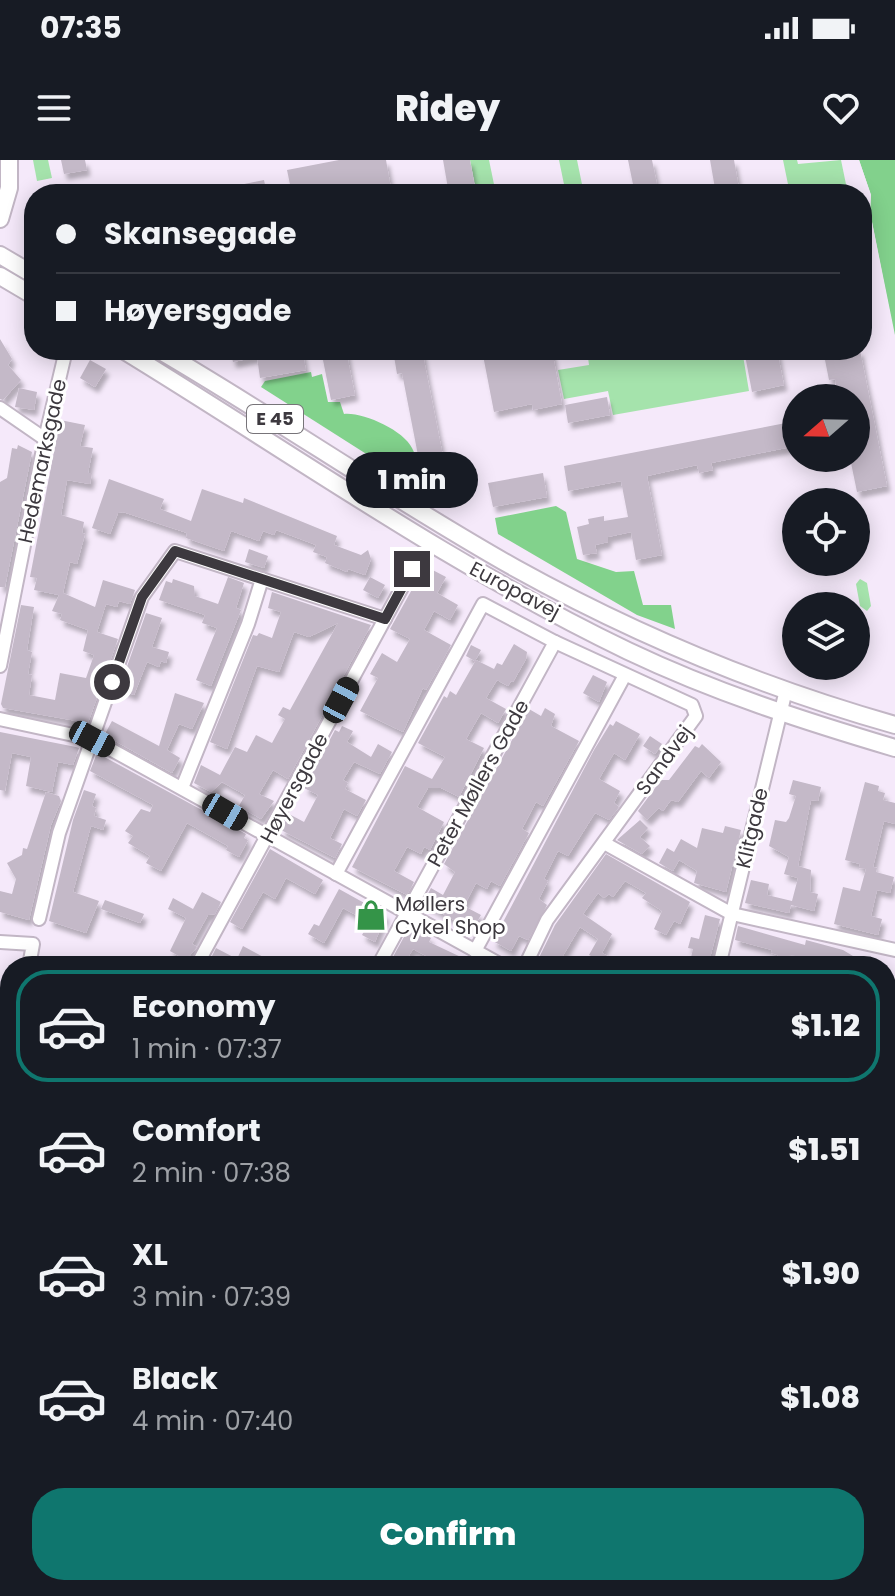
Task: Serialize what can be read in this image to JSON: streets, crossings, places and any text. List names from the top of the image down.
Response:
{
  "streets": {
    "main road": ["E 45", "Europavej"],
    "street": [
      "Hedemarksgade",
      "Sandvej",
      "Peter Møllers Gade",
      "Høyersgade",
      "Klitgade"
    ]
  },
  "crossings": [
    ["Europavej", "Klitgade"],
    ["Sandvej", "Peter Møllers Gade"]
  ],
  "places": {
    "shop": ["Møllers Cykel Shop"]
  },
  "north": "left",
  "page": {
    "status": "07:35",
    "header": "Ridey",
    "banner": ["Skansegade", "Høyersgade"],
    "bubble": "1 min",
    "list": [
      {
        "name": "Economy",
        "note": "1 min · 07:37",
        "value": "$1.12"
      },
      {
        "name": "Comfort",
        "note": "2 min · 07:38",
        "value": "$1.51"
      },
      {
        "name": "XL",
        "note": "3 min · 07:39",
        "value": "$1.90"
      },
      {
        "name": "Black",
        "note": "4 min · 07:40",
        "value": "$1.08"
      }
    ],
    "buttons": "Confirm"
  }
}
